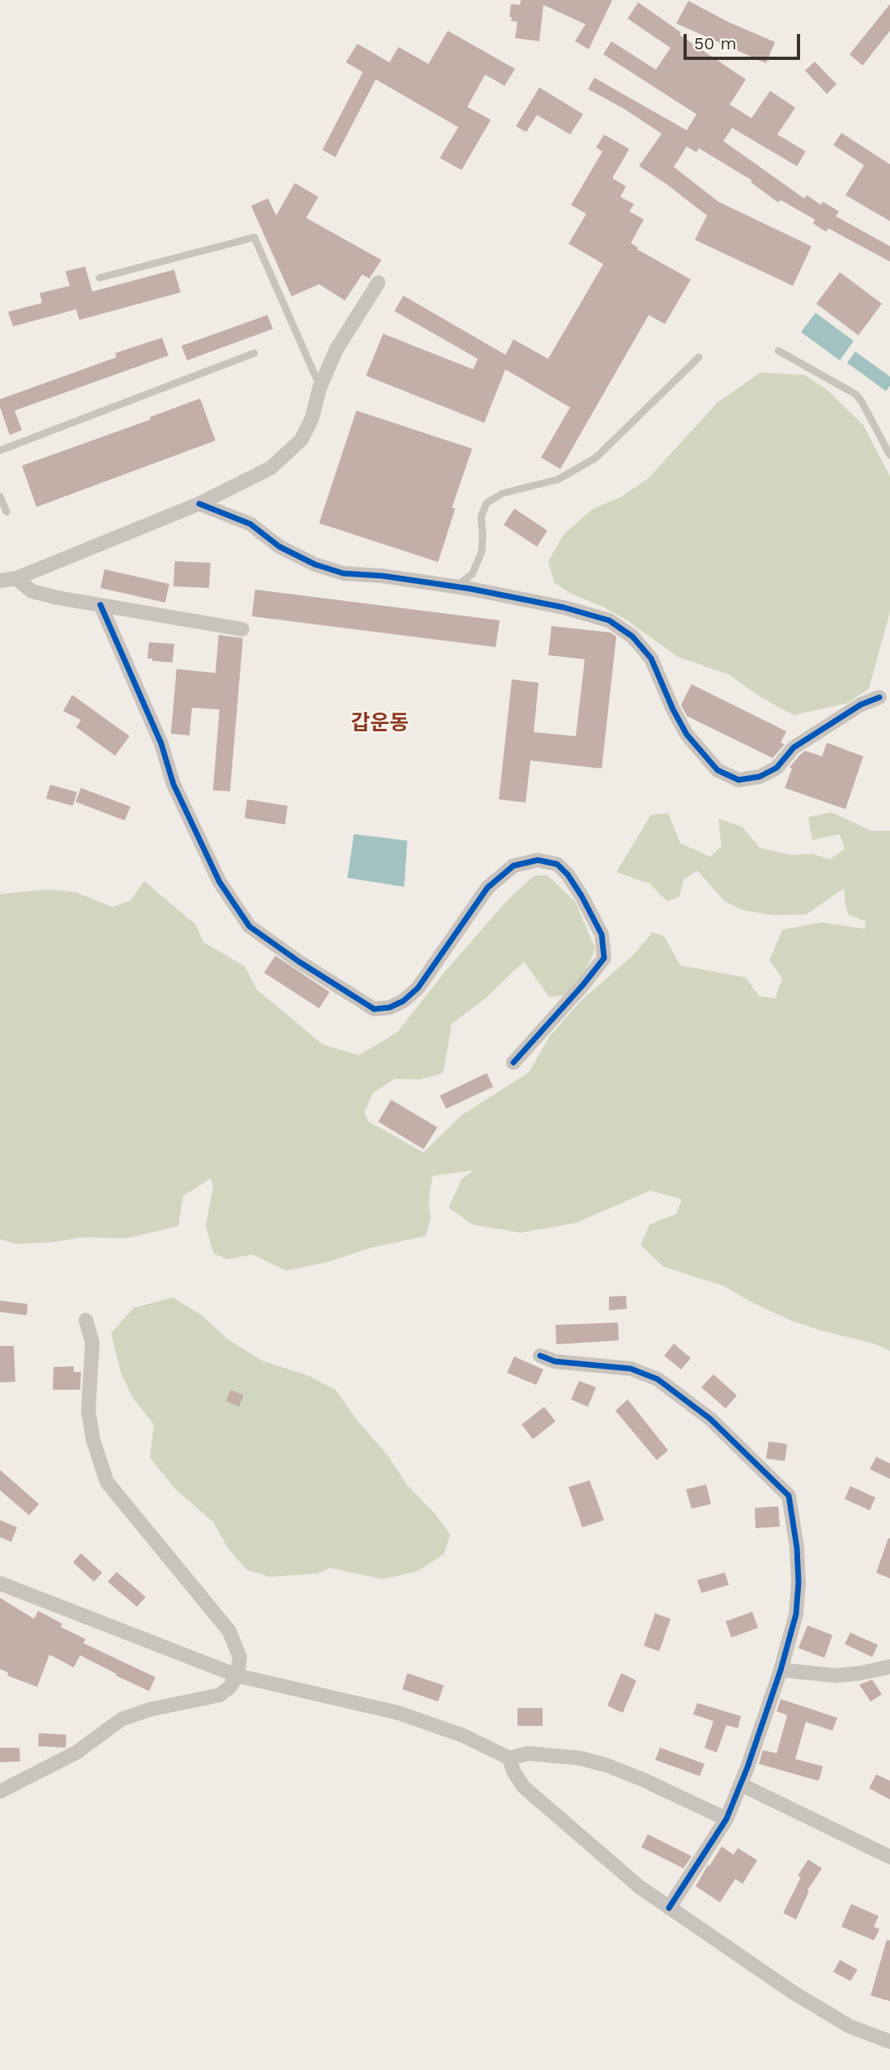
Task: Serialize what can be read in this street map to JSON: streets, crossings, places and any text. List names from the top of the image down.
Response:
{
  "districts": ["갑운동"],
  "scale_bar": "50 m"
}
